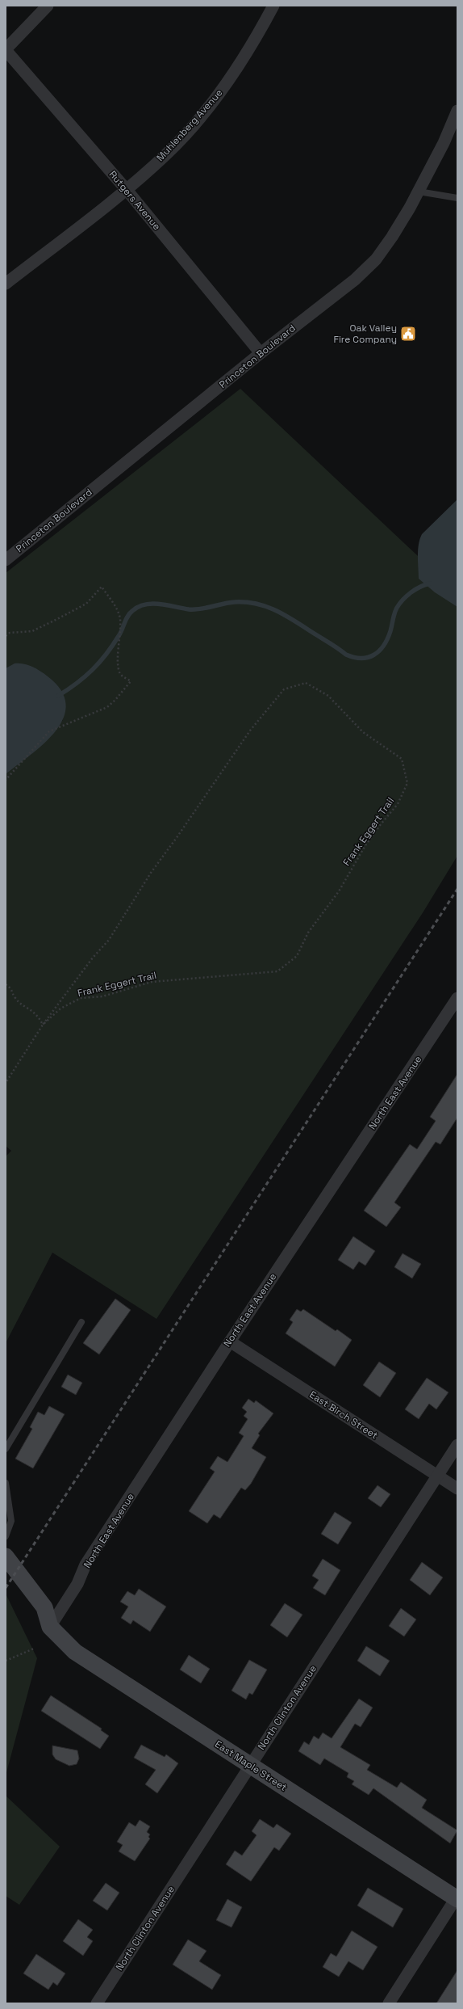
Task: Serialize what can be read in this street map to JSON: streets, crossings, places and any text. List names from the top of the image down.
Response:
{
  "streets": {
    "street": [
      "Muhlenberg Avenue",
      "Rutgers Avenue",
      "Princeton Boulevard",
      "North East Avenue",
      "East Birch Street",
      "North Clinton Avenue",
      "East Maple Street"
    ],
    "path": ["Frank Eggert Trail"]
  },
  "crossings": [
    ["Muhlenberg Avenue", "Rutgers Avenue"],
    ["Rutgers Avenue", "Princeton Boulevard"],
    ["North East Avenue", "East Birch Street"],
    ["North East Avenue", "East Maple Street"],
    ["East Birch Street", "North Clinton Avenue"],
    ["North Clinton Avenue", "East Maple Street"]
  ],
  "places": {
    "public building": ["Oak Valley Fire Company"]
  }
}
